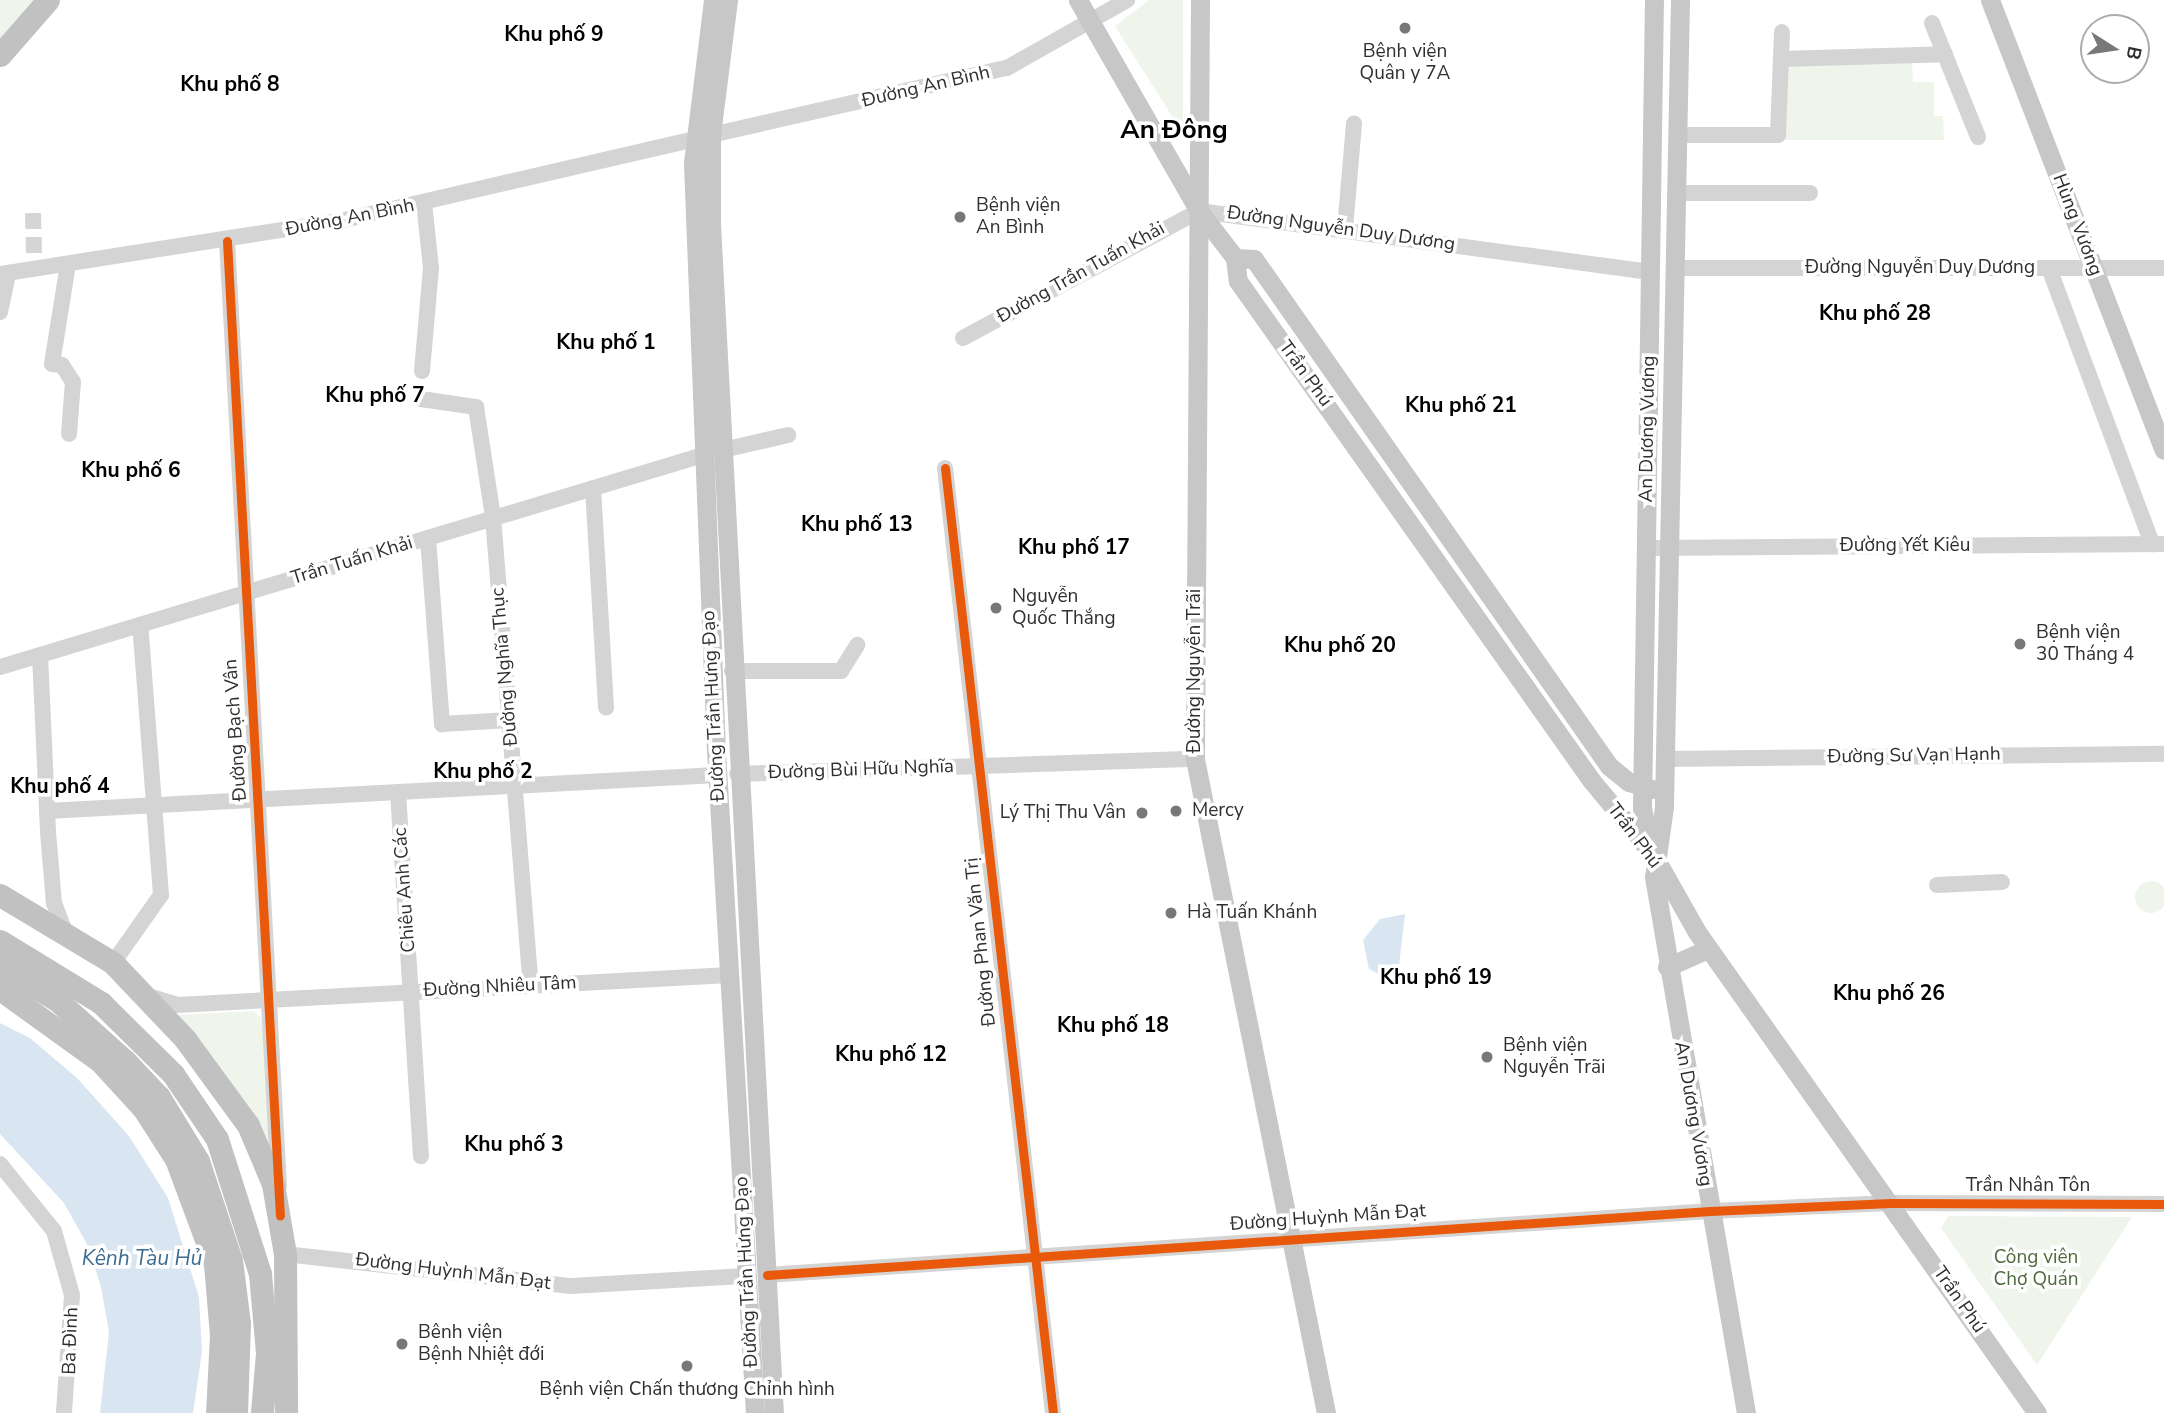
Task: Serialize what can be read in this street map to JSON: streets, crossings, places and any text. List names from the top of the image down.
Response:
{
  "streets": {
    "main road": [
      "Hùng Vương",
      "Trần Phú",
      "An Dương Vương",
      "Đường Nguyễn Trãi",
      "Đường Trần Hưng Đạo"
    ],
    "street": [
      "Đường An Bình",
      "Đường Nguyễn Duy Dương",
      "Đường Trần Tuấn Khải",
      "Đường Yết Kiêu",
      "Trần Tuấn Khải",
      "Đường Nghĩa Thục",
      "Đường Bạch Vân",
      "Đường Sư Vạn Hạnh",
      "Đường Bùi Hữu Nghĩa",
      "Chiêu Anh Các",
      "Đường Phan Văn Trị",
      "Đường Nhiêu Tâm",
      "Trần Nhân Tôn",
      "Đường Huỳnh Mẫn Đạt",
      "Ba Đình"
    ]
  },
  "crossings": [
    ["Đường An Bình", "Trần Phú"],
    ["Đường An Bình", "Đường Trần Hưng Đạo"],
    ["Đường An Bình", "Đường Bạch Vân"],
    ["Hùng Vương", "Đường Nguyễn Duy Dương"],
    ["Đường Nguyễn Duy Dương", "Đường Trần Tuấn Khải"],
    ["Đường Nguyễn Duy Dương", "Trần Phú"],
    ["Đường Nguyễn Duy Dương", "An Dương Vương"],
    ["Đường Nguyễn Duy Dương", "Đường Nguyễn Trãi"],
    ["Đường Trần Tuấn Khải", "Trần Phú"],
    ["Đường Trần Tuấn Khải", "Đường Nguyễn Trãi"],
    ["Trần Phú", "An Dương Vương"],
    ["Trần Phú", "Đường Nguyễn Trãi"],
    ["Trần Phú", "Trần Nhân Tôn"],
    ["Trần Phú", "Đường Huỳnh Mẫn Đạt"],
    ["An Dương Vương", "Đường Yết Kiêu"],
    ["An Dương Vương", "Đường Sư Vạn Hạnh"],
    ["An Dương Vương", "Đường Huỳnh Mẫn Đạt"],
    ["Trần Tuấn Khải", "Đường Nghĩa Thục"],
    ["Trần Tuấn Khải", "Đường Trần Hưng Đạo"],
    ["Trần Tuấn Khải", "Đường Bạch Vân"],
    ["Đường Nghĩa Thục", "Đường Bùi Hữu Nghĩa"],
    ["Đường Nghĩa Thục", "Đường Nhiêu Tâm"],
    ["Đường Nguyễn Trãi", "Đường Bùi Hữu Nghĩa"],
    ["Đường Nguyễn Trãi", "Đường Huỳnh Mẫn Đạt"],
    ["Đường Trần Hưng Đạo", "Đường Bùi Hữu Nghĩa"],
    ["Đường Trần Hưng Đạo", "Đường Nhiêu Tâm"],
    ["Đường Trần Hưng Đạo", "Đường Huỳnh Mẫn Đạt"],
    ["Đường Bạch Vân", "Đường Bùi Hữu Nghĩa"],
    ["Đường Bạch Vân", "Đường Nhiêu Tâm"],
    ["Đường Bùi Hữu Nghĩa", "Chiêu Anh Các"],
    ["Đường Bùi Hữu Nghĩa", "Đường Phan Văn Trị"],
    ["Chiêu Anh Các", "Đường Nhiêu Tâm"],
    ["Đường Phan Văn Trị", "Đường Huỳnh Mẫn Đạt"],
    ["Trần Nhân Tôn", "Đường Huỳnh Mẫn Đạt"]
  ],
  "districts": [
    "Khu phố 9",
    "Khu phố 8",
    "An Đông",
    "Khu phố 28",
    "Khu phố 1",
    "Khu phố 7",
    "Khu phố 21",
    "Khu phố 6",
    "Khu phố 13",
    "Khu phố 17",
    "Khu phố 20",
    "Khu phố 2",
    "Khu phố 4",
    "Khu phố 19",
    "Khu phố 26",
    "Khu phố 18",
    "Khu phố 12",
    "Khu phố 3"
  ],
  "water": ["Kênh Tàu Hủ"],
  "parks": ["Công viên Chợ Quán"],
  "places": [
    "Bệnh viện Quân y 7A",
    "Bệnh viện An Bình",
    "Nguyễn Quốc Thắng",
    "Bệnh viện 30 Tháng 4",
    "Mercy",
    "Lý Thị Thu Vân",
    "Hà Tuấn Khánh",
    "Bệnh viện Nguyễn Trãi",
    "Bệnh viện Bệnh Nhiệt đới",
    "Bệnh viện Chấn thương Chỉnh hình"
  ],
  "north": "right"
}
